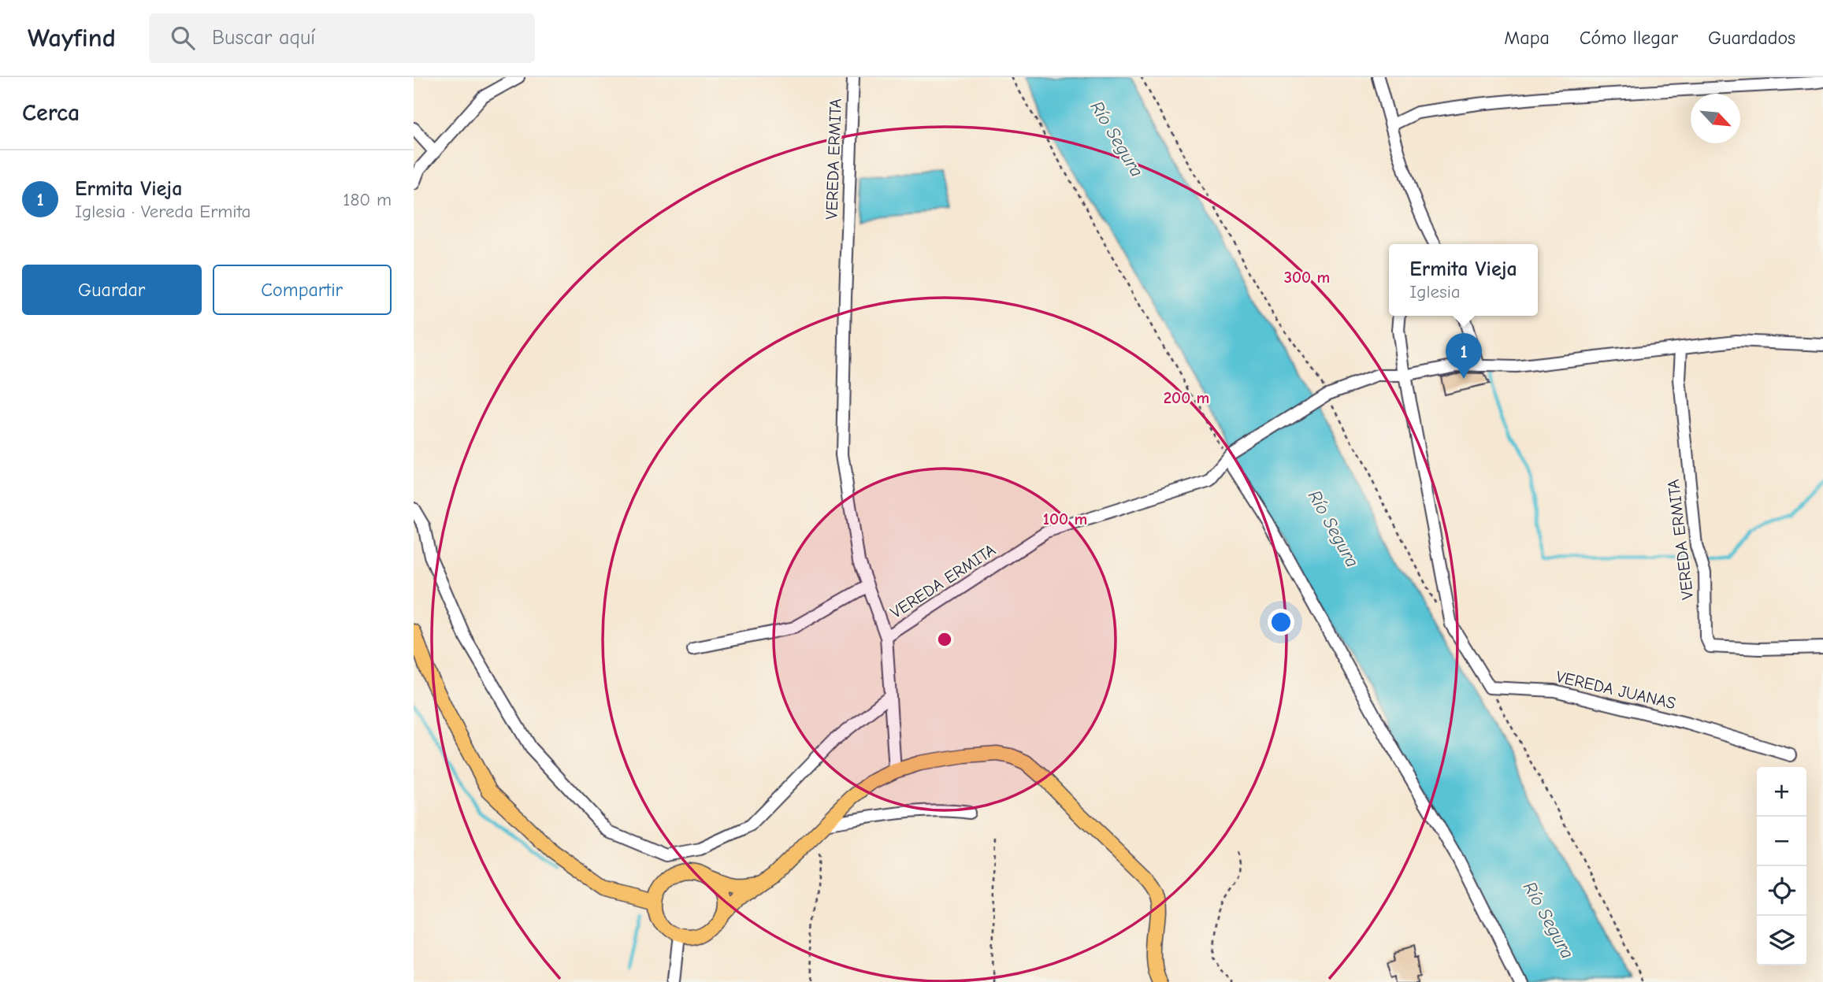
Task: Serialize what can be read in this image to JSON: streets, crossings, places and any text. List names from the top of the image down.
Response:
{
  "streets": {
    "street": ["VEREDA ERMITA", "VEREDA JUANAS"]
  },
  "crossings": [
    ["VEREDA ERMITA", "VEREDA JUANAS"]
  ],
  "water": ["Río Segura"],
  "north": "bottom right",
  "page": {
    "header": "Wayfind",
    "search": "Buscar aquí",
    "nav": ["Mapa", "Cómo llegar", "Guardados"],
    "heading": "Cerca",
    "list": [
      {
        "mark": "1",
        "name": "Ermita Vieja",
        "note": "Iglesia · Vereda Ermita",
        "value": "180 m"
      }
    ],
    "popup": ["Ermita Vieja", "Iglesia"],
    "buttons": ["Guardar", "Compartir"],
    "pins": "1",
    "map_buttons": ["+", "−"]
  },
  "rings": ["300 m", "200 m", "100 m"]
}
